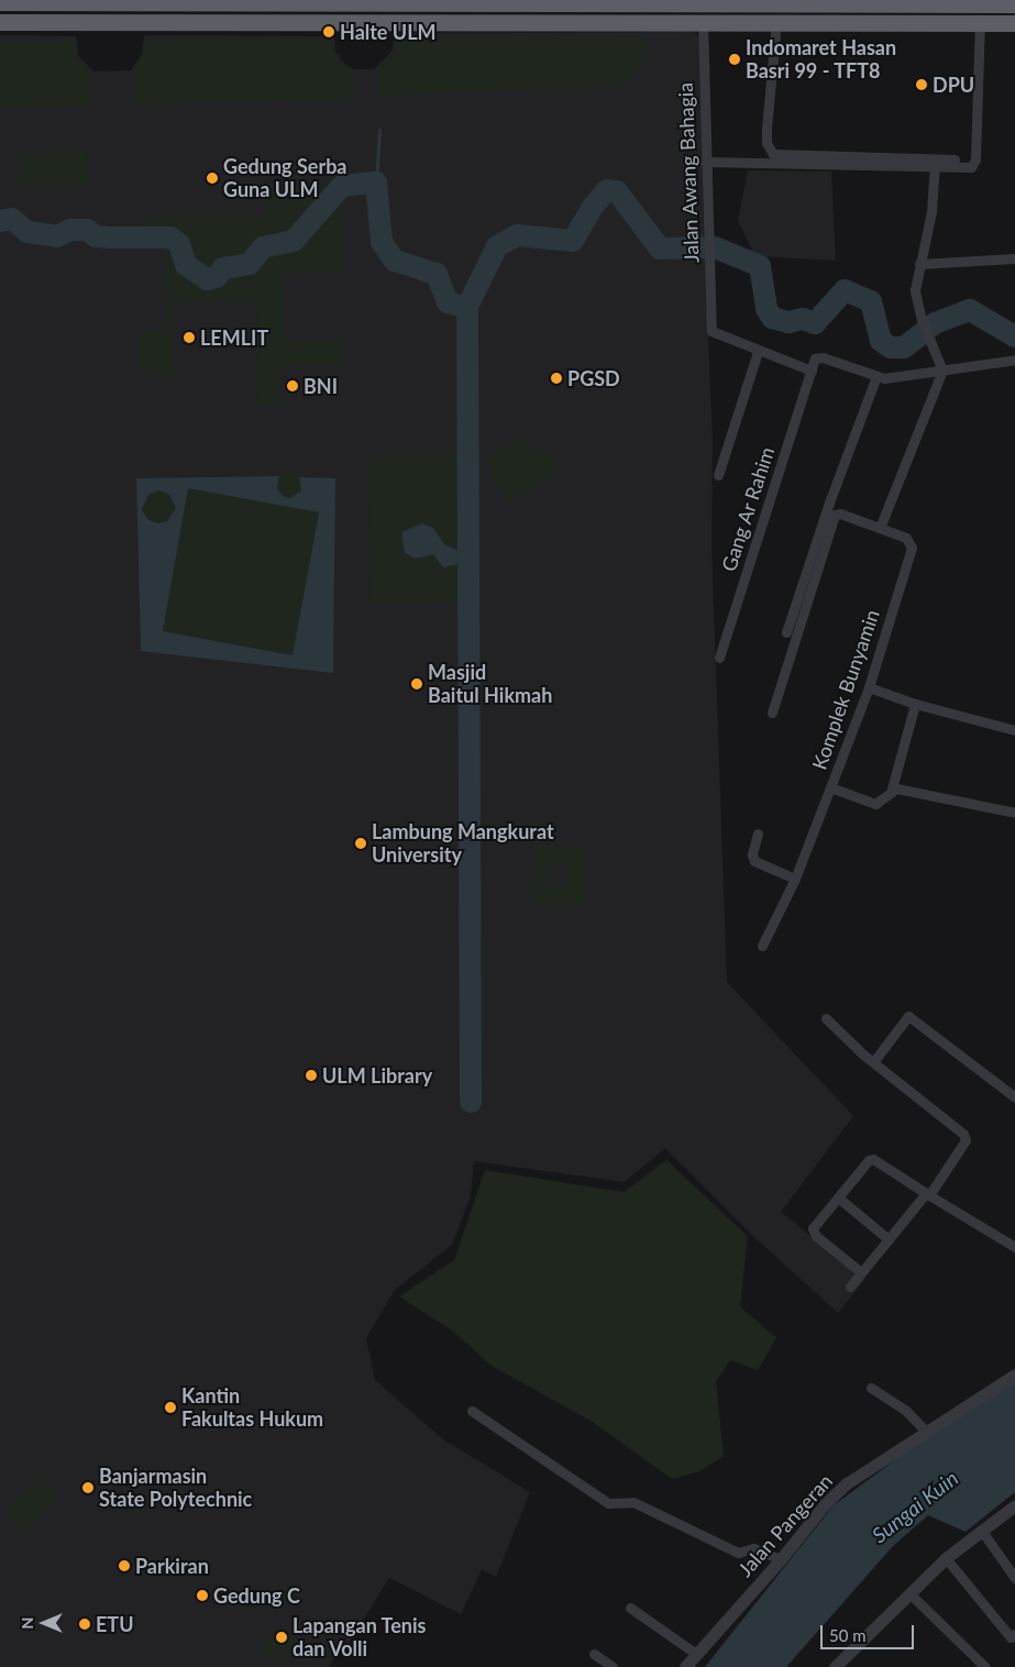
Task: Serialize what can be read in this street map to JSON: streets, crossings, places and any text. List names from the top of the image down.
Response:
{
  "streets": {
    "street": [
      "Jalan Awang Bahagia",
      "Gang Ar Rahim",
      "Komplek Bunyamin",
      "Jalan Pangeran"
    ]
  },
  "water": ["Sungai Kuin"],
  "places": [
    "Halte ULM",
    "Indomaret Hasan Basri 99 - TFT8",
    "DPU",
    "Gedung Serba Guna ULM",
    "LEMLIT",
    "PGSD",
    "BNI",
    "Masjid Baitul Hikmah",
    "Lambung Mangkurat University",
    "ULM Library",
    "Kantin Fakultas Hukum",
    "Banjarmasin State Polytechnic",
    "Parkiran",
    "Gedung C",
    "ETU",
    "Lapangan Tenis dan Volli"
  ],
  "scale_bar": "50 m",
  "north": "left"
}
